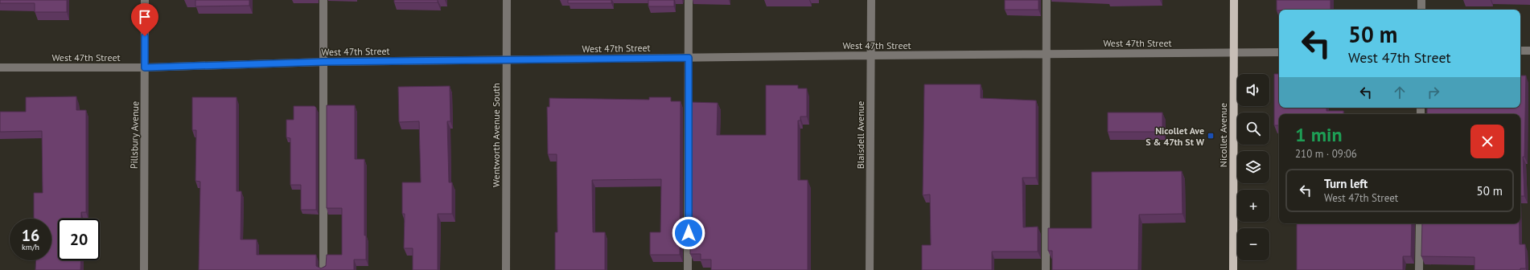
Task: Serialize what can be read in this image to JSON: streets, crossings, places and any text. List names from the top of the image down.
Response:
{
  "streets": {
    "main road": ["Nicollet Avenue"],
    "street": [
      "West 47th Street",
      "Pillsbury Avenue",
      "Wentworth Avenue South",
      "Blaisdell Avenue"
    ]
  },
  "crossings": [
    ["West 47th Street", "Pillsbury Avenue"],
    ["West 47th Street", "Wentworth Avenue South"],
    ["West 47th Street", "Blaisdell Avenue"],
    ["West 47th Street", "Nicollet Avenue"]
  ],
  "places": {
    "transit": ["Nicollet Ave S & 47th St W"]
  },
  "page": {
    "turn": ["50 m", "West 47th Street"],
    "map_buttons": ["+", "−"],
    "heading": ["1 min", "210 m · 09:06"],
    "list": [
      {
        "name": "Turn left",
        "note": "West 47th Street",
        "value": "50 m"
      }
    ],
    "speed": "16 km/h",
    "limit": "20"
  }
}
